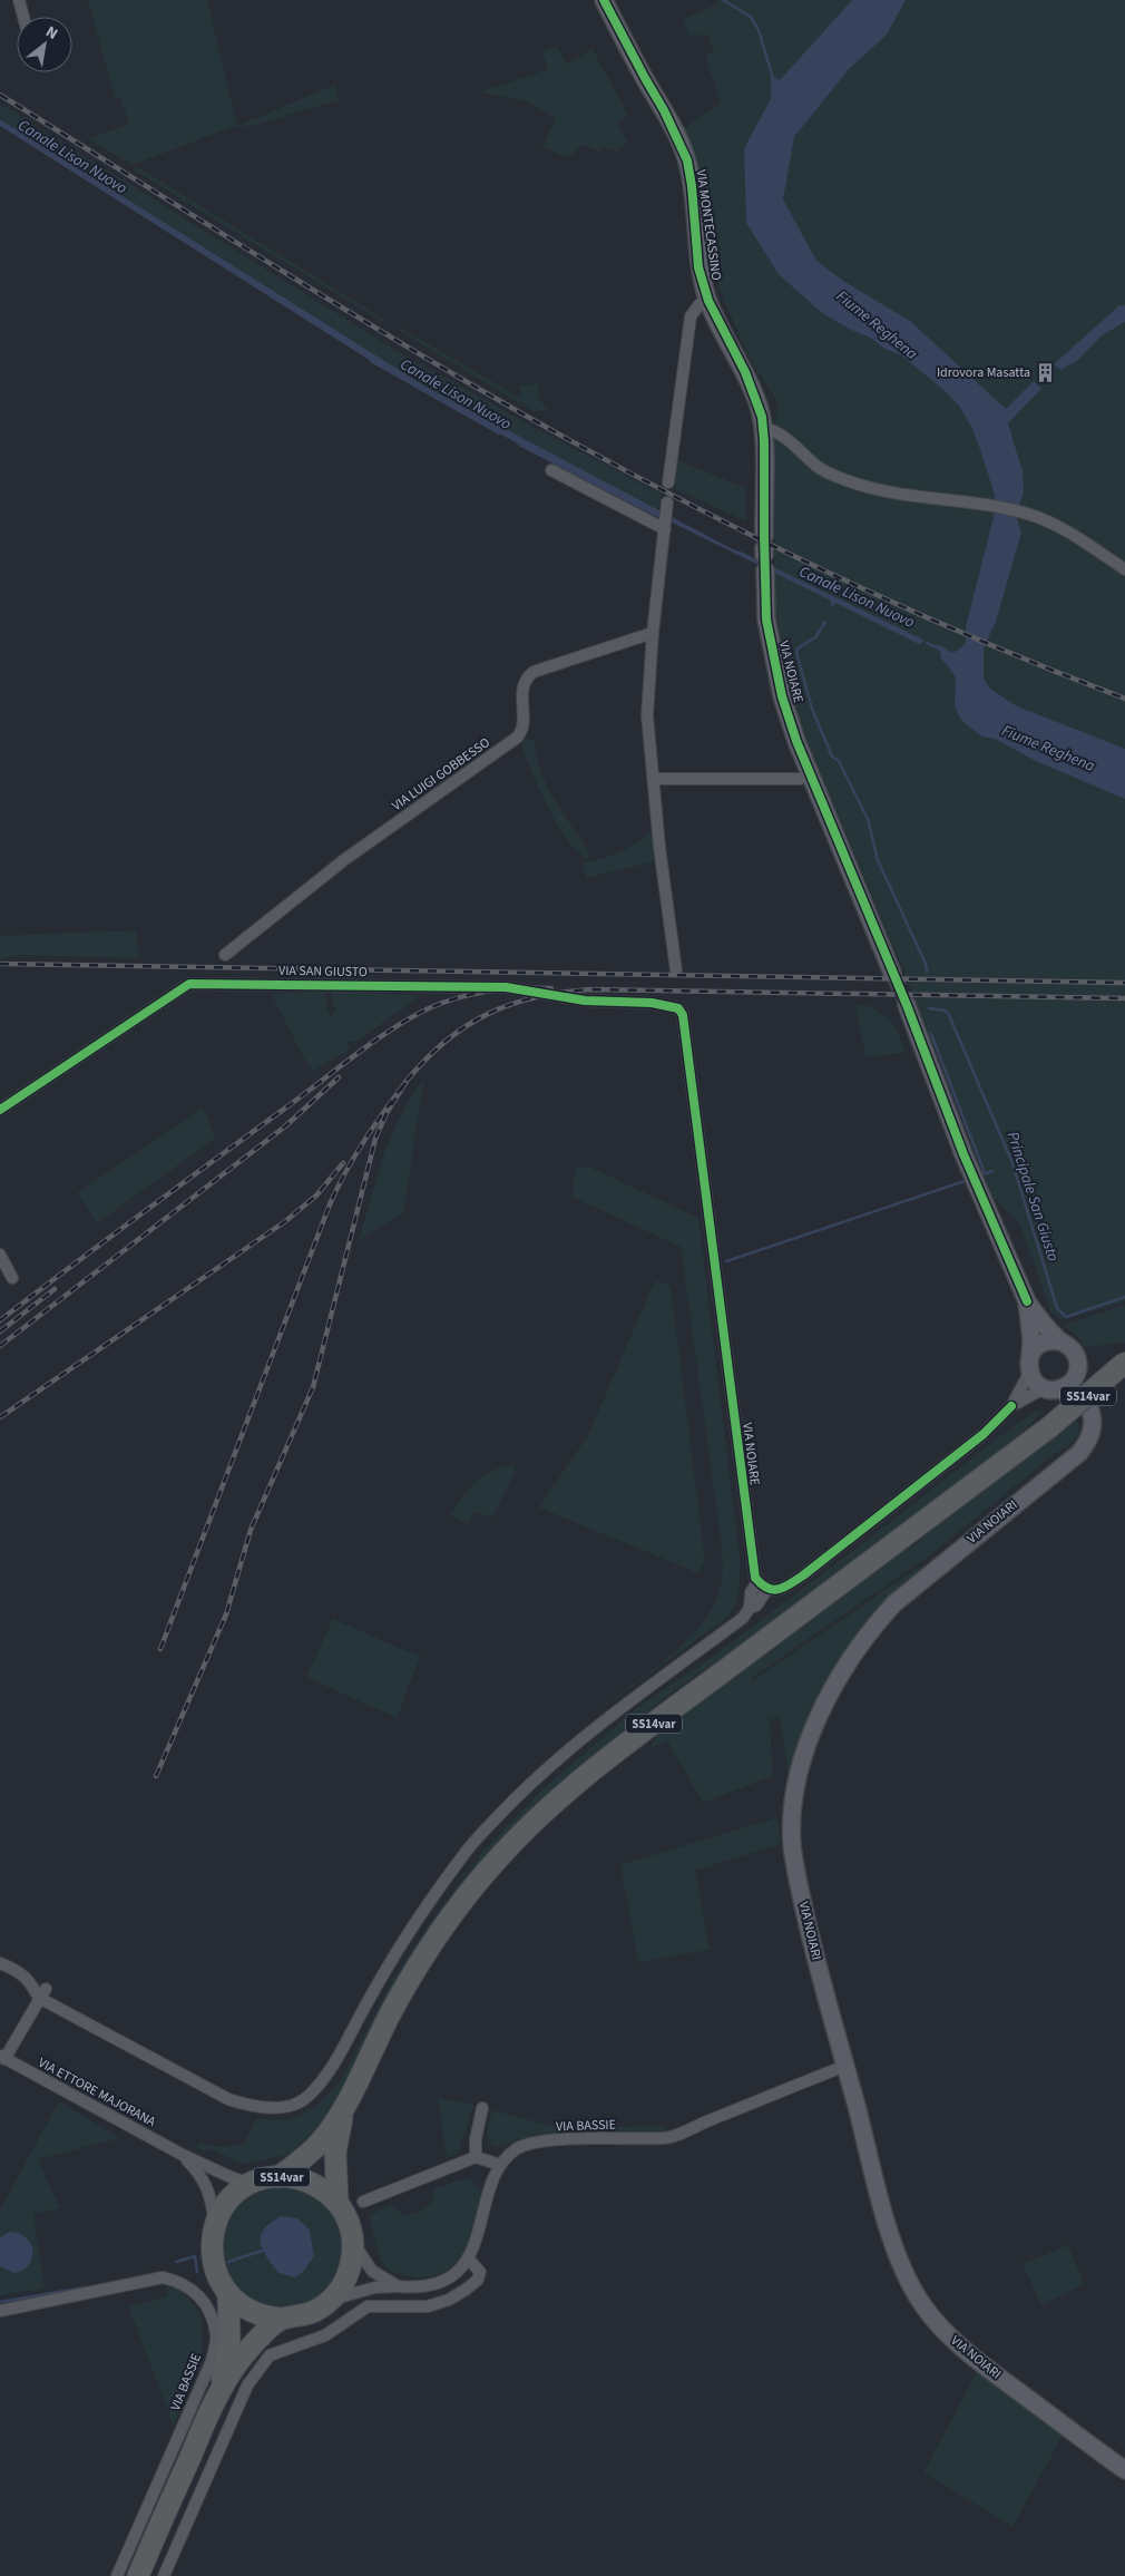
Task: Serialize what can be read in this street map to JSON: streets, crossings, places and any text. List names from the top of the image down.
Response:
{
  "streets": {
    "highway": ["SS14var"],
    "street": [
      "VIA MONTECASSINO",
      "VIA NOIARE",
      "VIA LUIGI GOBBESSO",
      "VIA SAN GIUSTO",
      "VIA NOIARI",
      "VIA ETTORE MAJORANA",
      "VIA BASSIE"
    ]
  },
  "crossings": [
    ["VIA MONTECASSINO", "VIA NOIARE"],
    ["VIA NOIARE", "VIA SAN GIUSTO"],
    ["SS14var", "VIA ETTORE MAJORANA"],
    ["SS14var", "VIA BASSIE"],
    ["VIA NOIARI", "VIA BASSIE"],
    ["VIA ETTORE MAJORANA", "VIA BASSIE"]
  ],
  "water": ["Canale Lison Nuovo", "Fiume Reghena", "Principale San Giusto"],
  "places": {
    "building": ["Idrovora Masatta"]
  },
  "north": "top right"
}
